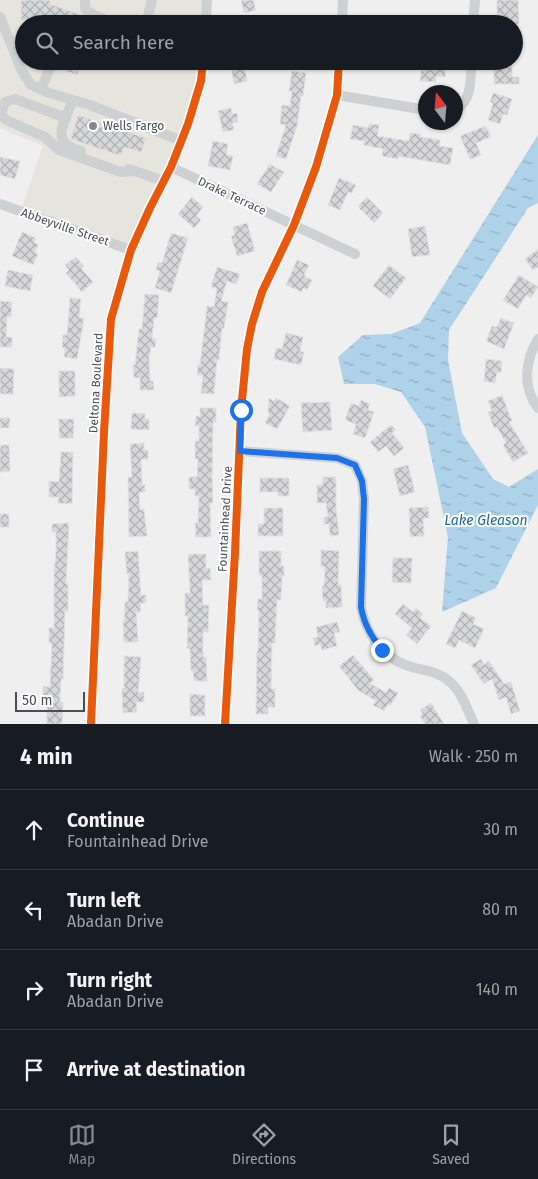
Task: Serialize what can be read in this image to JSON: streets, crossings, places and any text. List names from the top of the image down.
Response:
{
  "streets": {
    "street": [
      "Drake Terrace",
      "Abbeyville Street",
      "Deltona Boulevard",
      "Fountainhead Drive"
    ]
  },
  "crossings": [
    ["Drake Terrace", "Deltona Boulevard"],
    ["Drake Terrace", "Fountainhead Drive"],
    ["Abbeyville Street", "Deltona Boulevard"]
  ],
  "water": ["Lake Gleason"],
  "places": ["Wells Fargo"],
  "scale_bar": "50 m",
  "north": "top",
  "page": {
    "search": "Search here",
    "scale": "50 m",
    "heading": ["4 min", "Walk · 250 m"],
    "list": [
      ["Continue", "Fountainhead Drive", "30 m"],
      ["Turn left", "Abadan Drive", "80 m"],
      ["Turn right", "Abadan Drive", "140 m"],
      "Arrive at destination"
    ],
    "nav": ["Map", "Directions", "Saved"]
  }
}
